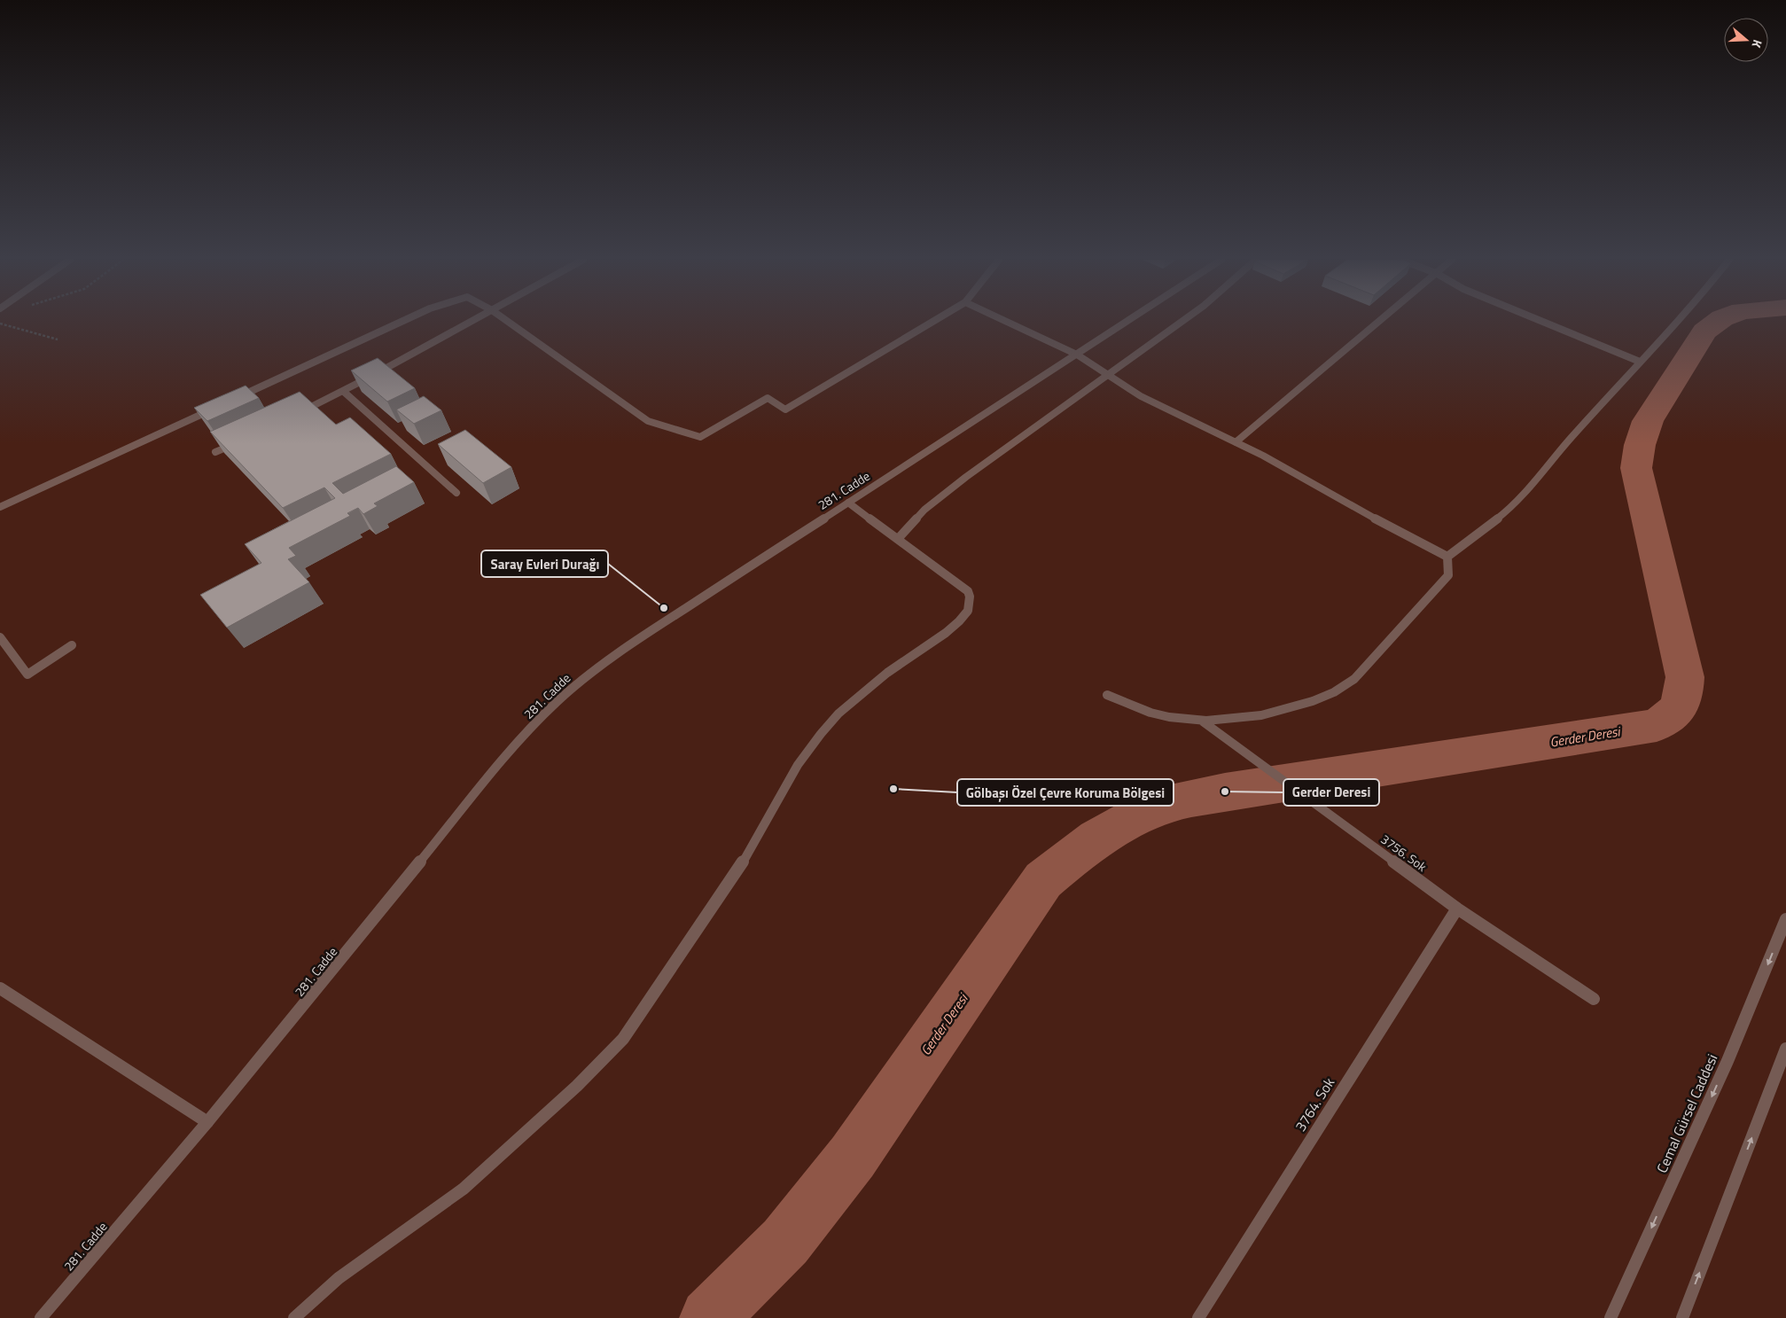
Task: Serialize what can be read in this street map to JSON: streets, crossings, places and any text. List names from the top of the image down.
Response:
{
  "streets": {
    "street": [
      "281. Cadde",
      "3756. Sok",
      "3764. Sok",
      "Cemal Gürsel Caddesi"
    ]
  },
  "crossings": [
    ["3756. Sok", "3764. Sok"]
  ],
  "water": ["Gerder Deresi"],
  "places": ["Saray Evleri Durağı", "Gölbaşı Özel Çevre Koruma Bölgesi", "Gerder Deresi"],
  "north": "right"
}
